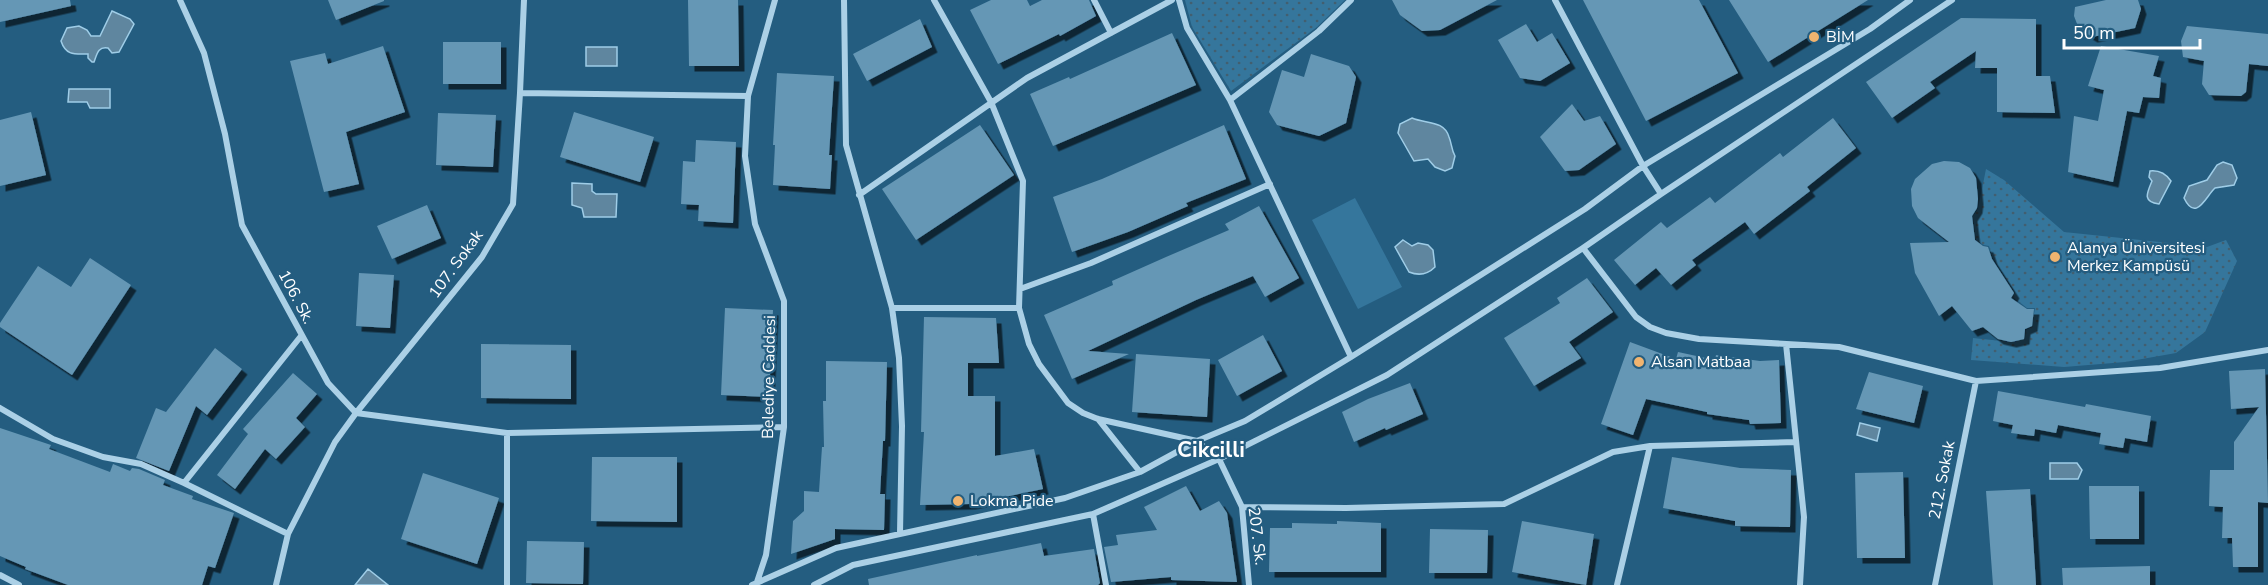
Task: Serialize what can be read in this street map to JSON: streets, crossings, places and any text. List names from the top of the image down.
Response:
{
  "streets": {
    "street": [
      "107. Sokak",
      "106. Sk.",
      "Belediye Caddesi",
      "212. Sokak",
      "207. Sk."
    ]
  },
  "crossings": [
    ["107. Sokak", "106. Sk."]
  ],
  "districts": ["Cikcilli"],
  "places": [
    "BİM",
    "Alanya Üniversitesi Merkez Kampüsü",
    "Alsan Matbaa",
    "Lokma Pide"
  ],
  "scale_bar": "50 m"
}
